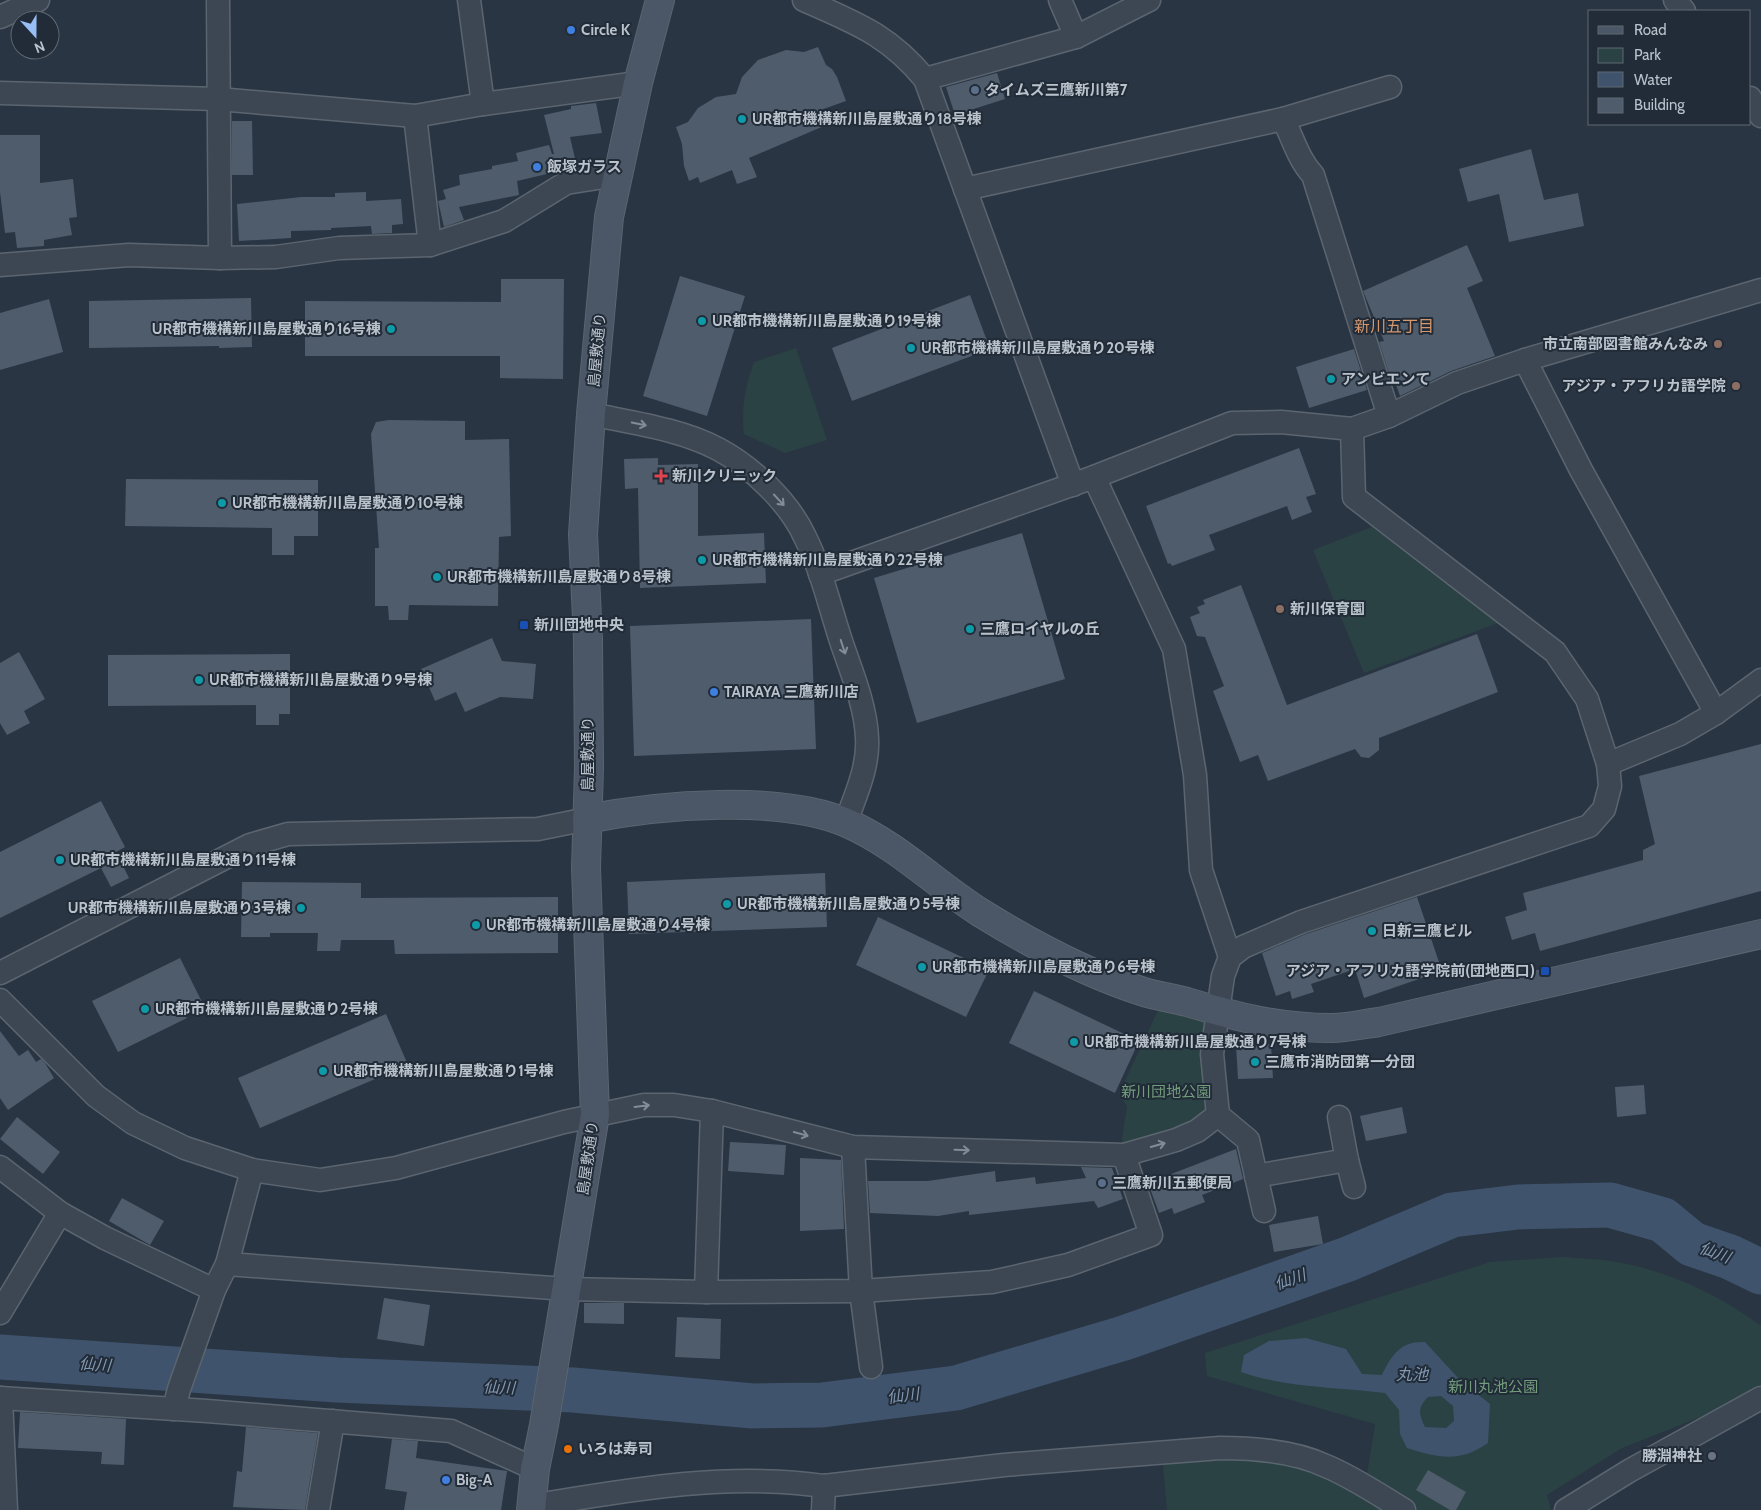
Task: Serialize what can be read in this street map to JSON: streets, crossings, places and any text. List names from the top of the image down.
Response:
{
  "streets": {
    "street": ["島屋敷通り"]
  },
  "districts": ["新川五丁目"],
  "water": ["仙川", "丸池"],
  "parks": ["新川団地公園", "新川丸池公園"],
  "places": {
    "other": [
      "Circle K",
      "タイムズ三鷹新川第7",
      "UR都市機構新川島屋敷通り18号棟",
      "飯塚ガラス",
      "UR都市機構新川島屋敷通り19号棟",
      "UR都市機構新川島屋敷通り16号棟",
      "市立南部図書館みんなみ",
      "UR都市機構新川島屋敷通り20号棟",
      "アンビエンて",
      "アジア・アフリカ語学院",
      "UR都市機構新川島屋敷通り10号棟",
      "UR都市機構新川島屋敷通り22号棟",
      "UR都市機構新川島屋敷通り8号棟",
      "新川保育園",
      "三鷹ロイヤルの丘",
      "UR都市機構新川島屋敷通り9号棟",
      "TAIRAYA 三鷹新川店",
      "UR都市機構新川島屋敷通り11号棟",
      "UR都市機構新川島屋敷通り5号棟",
      "UR都市機構新川島屋敷通り3号棟",
      "UR都市機構新川島屋敷通り4号棟",
      "日新三鷹ビル",
      "UR都市機構新川島屋敷通り6号棟",
      "UR都市機構新川島屋敷通り2号棟",
      "UR都市機構新川島屋敷通り7号棟",
      "三鷹市消防団第一分団",
      "UR都市機構新川島屋敷通り1号棟",
      "三鷹新川五郵便局",
      "いろは寿司",
      "勝淵神社",
      "Big-A"
    ],
    "health": ["新川クリニック"],
    "transit": ["新川団地中央", "アジア・アフリカ語学院前(団地西口)"]
  },
  "legend": [
    "Road",
    "Park",
    "Water",
    "Building"
  ],
  "north": "bottom"
}
